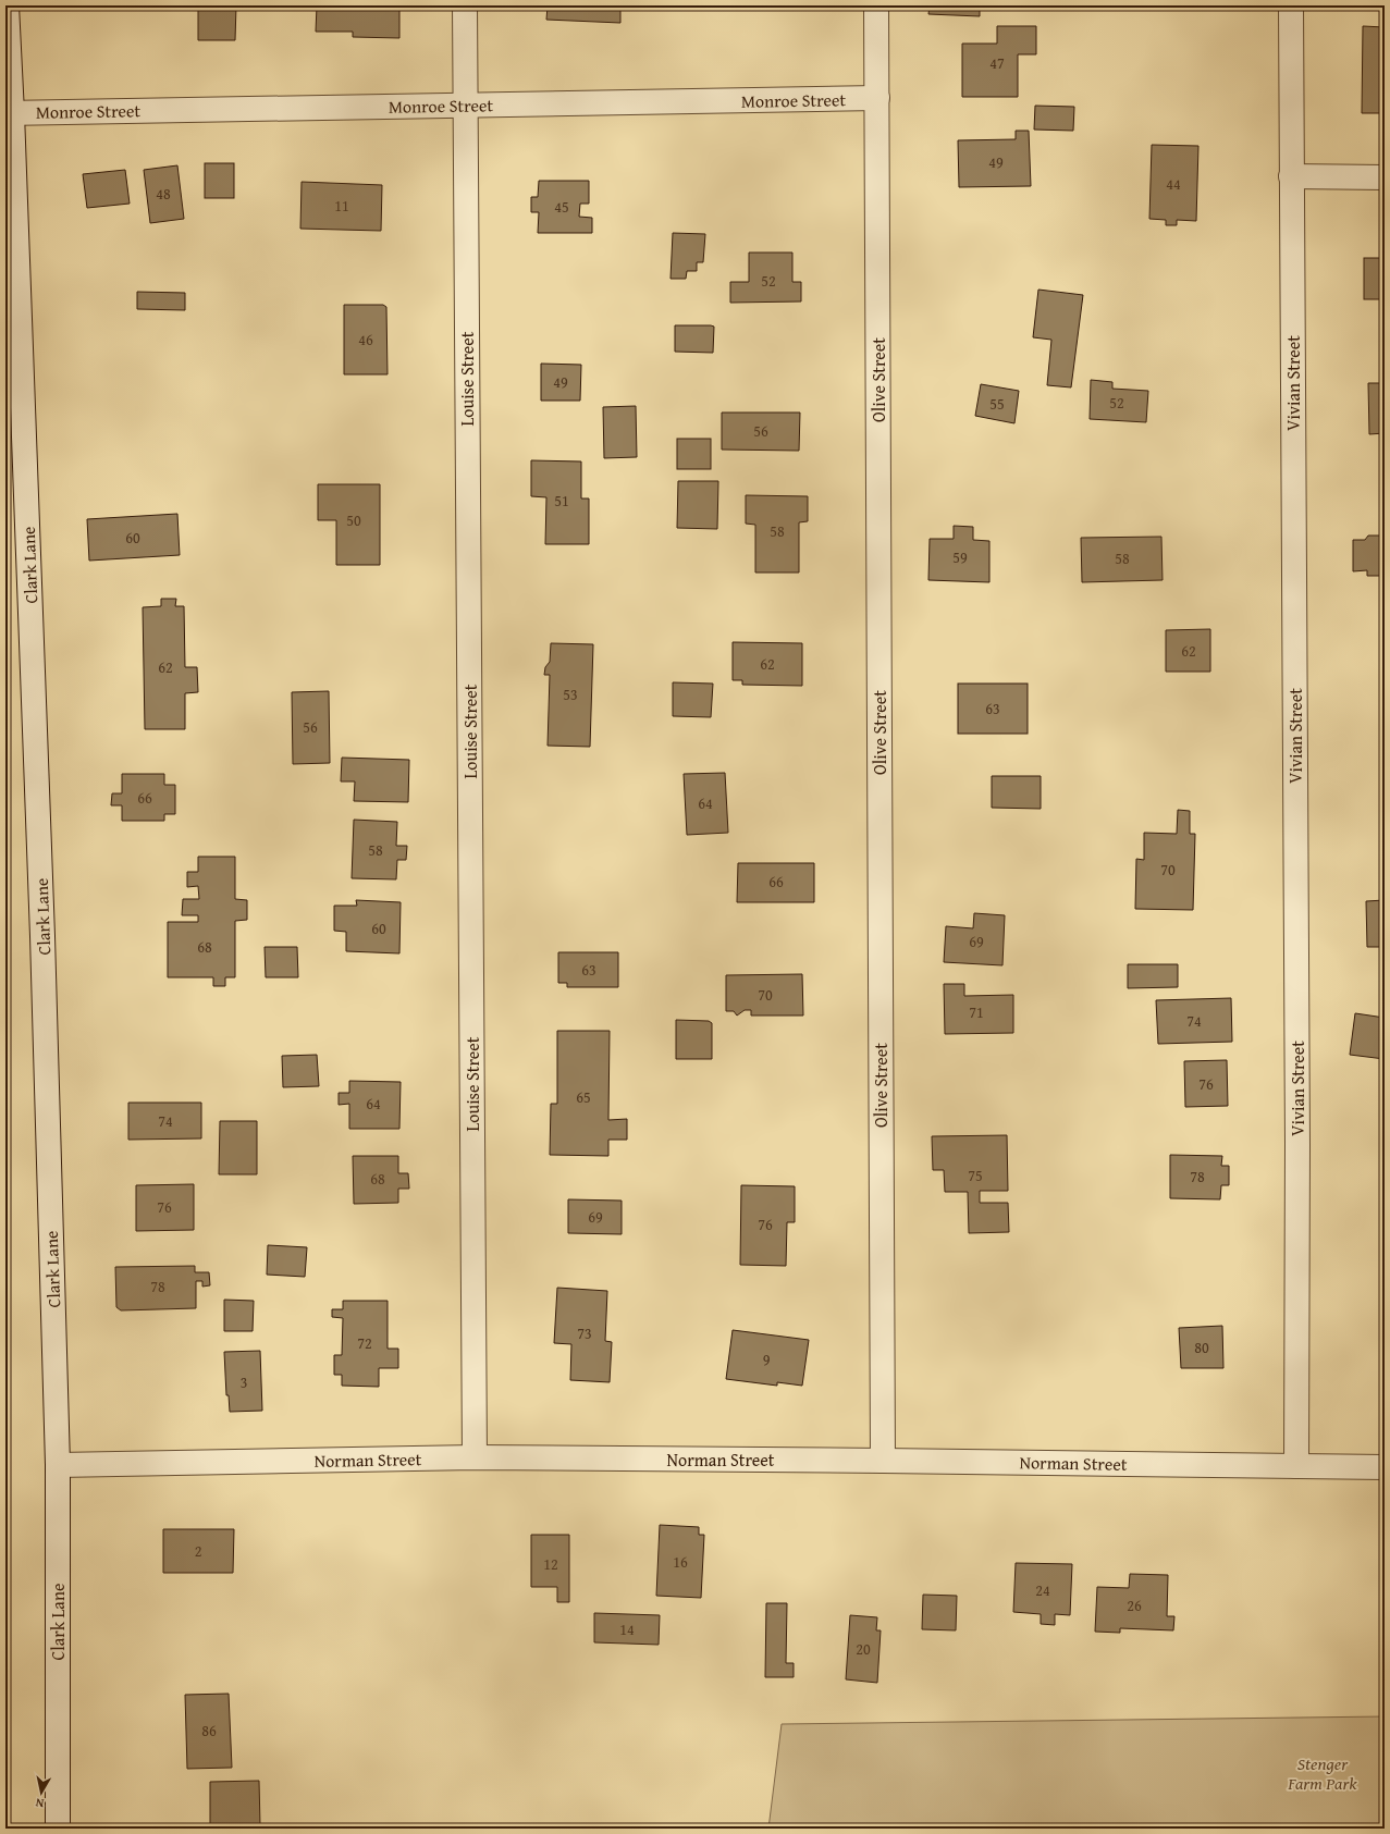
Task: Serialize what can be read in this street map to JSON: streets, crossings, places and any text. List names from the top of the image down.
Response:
{
  "streets": {
    "street": [
      "Monroe Street",
      "Louise Street",
      "Olive Street",
      "Vivian Street",
      "Clark Lane",
      "Norman Street"
    ]
  },
  "crossings": [
    ["Monroe Street", "Louise Street"],
    ["Monroe Street", "Olive Street"],
    ["Monroe Street", "Clark Lane"],
    ["Louise Street", "Norman Street"],
    ["Olive Street", "Norman Street"],
    ["Vivian Street", "Norman Street"],
    ["Clark Lane", "Norman Street"]
  ],
  "parks": ["Stenger Farm Park"],
  "house_numbers": [
    "47",
    "49",
    "44",
    "48",
    "11",
    "45",
    "52",
    "46",
    "49",
    "52",
    "55",
    "56",
    "51",
    "50",
    "58",
    "60",
    "59",
    "58",
    "62",
    "62",
    "62",
    "53",
    "63",
    "56",
    "66",
    "64",
    "58",
    "70",
    "66",
    "60",
    "69",
    "68",
    "63",
    "70",
    "71",
    "74",
    "76",
    "65",
    "64",
    "74",
    "75",
    "78",
    "68",
    "76",
    "69",
    "76",
    "78",
    "73",
    "72",
    "80",
    "9",
    "3",
    "2",
    "16",
    "12",
    "24",
    "26",
    "14",
    "20",
    "86"
  ],
  "north": "bottom"
}
